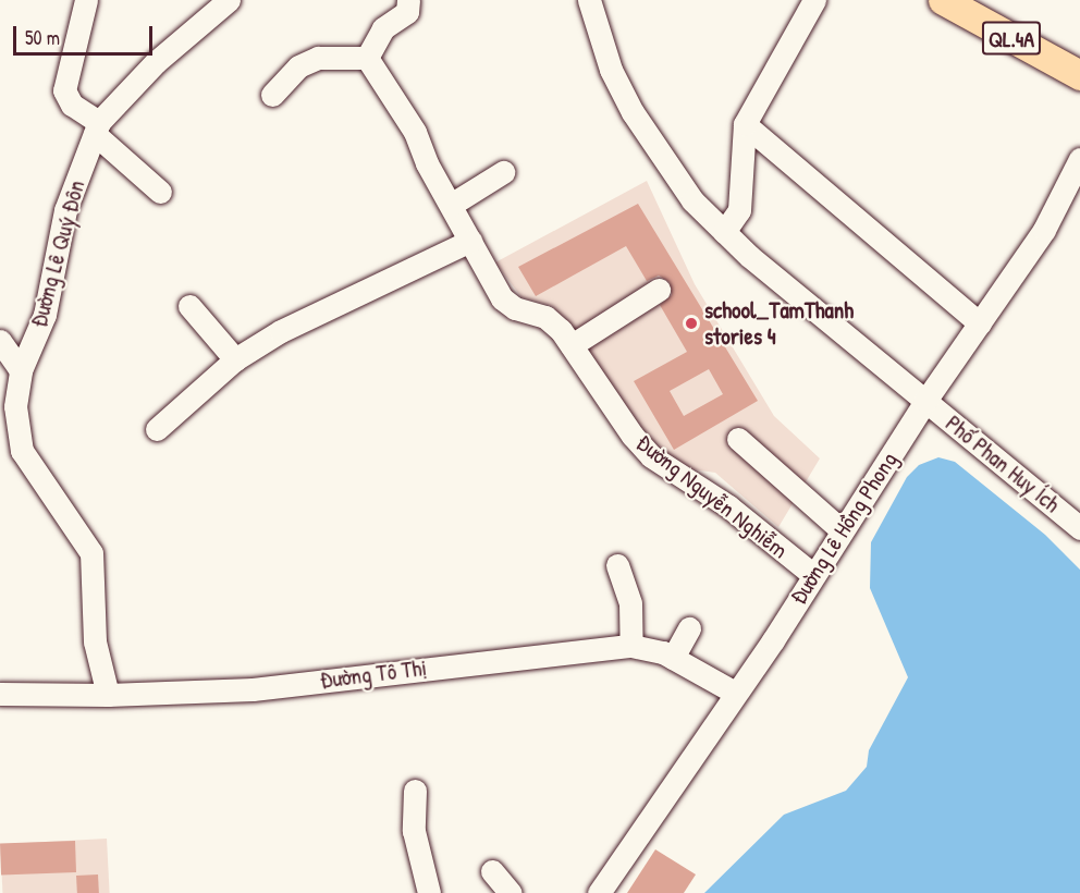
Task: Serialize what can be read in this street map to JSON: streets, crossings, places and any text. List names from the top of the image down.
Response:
{
  "streets": {
    "main road": ["QL.4A"],
    "street": [
      "Đường Lê Quý Đôn",
      "Phố Phan Huy Ích",
      "Đường Nguyễn Nghiễm",
      "Đường Lê Hồng Phong",
      "Đường Tô Thị"
    ]
  },
  "crossings": [
    ["Đường Lê Quý Đôn", "Đường Tô Thị"],
    ["Phố Phan Huy Ích", "Đường Lê Hồng Phong"],
    ["Đường Nguyễn Nghiễm", "Đường Lê Hồng Phong"],
    ["Đường Lê Hồng Phong", "Đường Tô Thị"]
  ],
  "places": ["school_TamThanh stories 4"],
  "scale_bar": "50 m"
}
